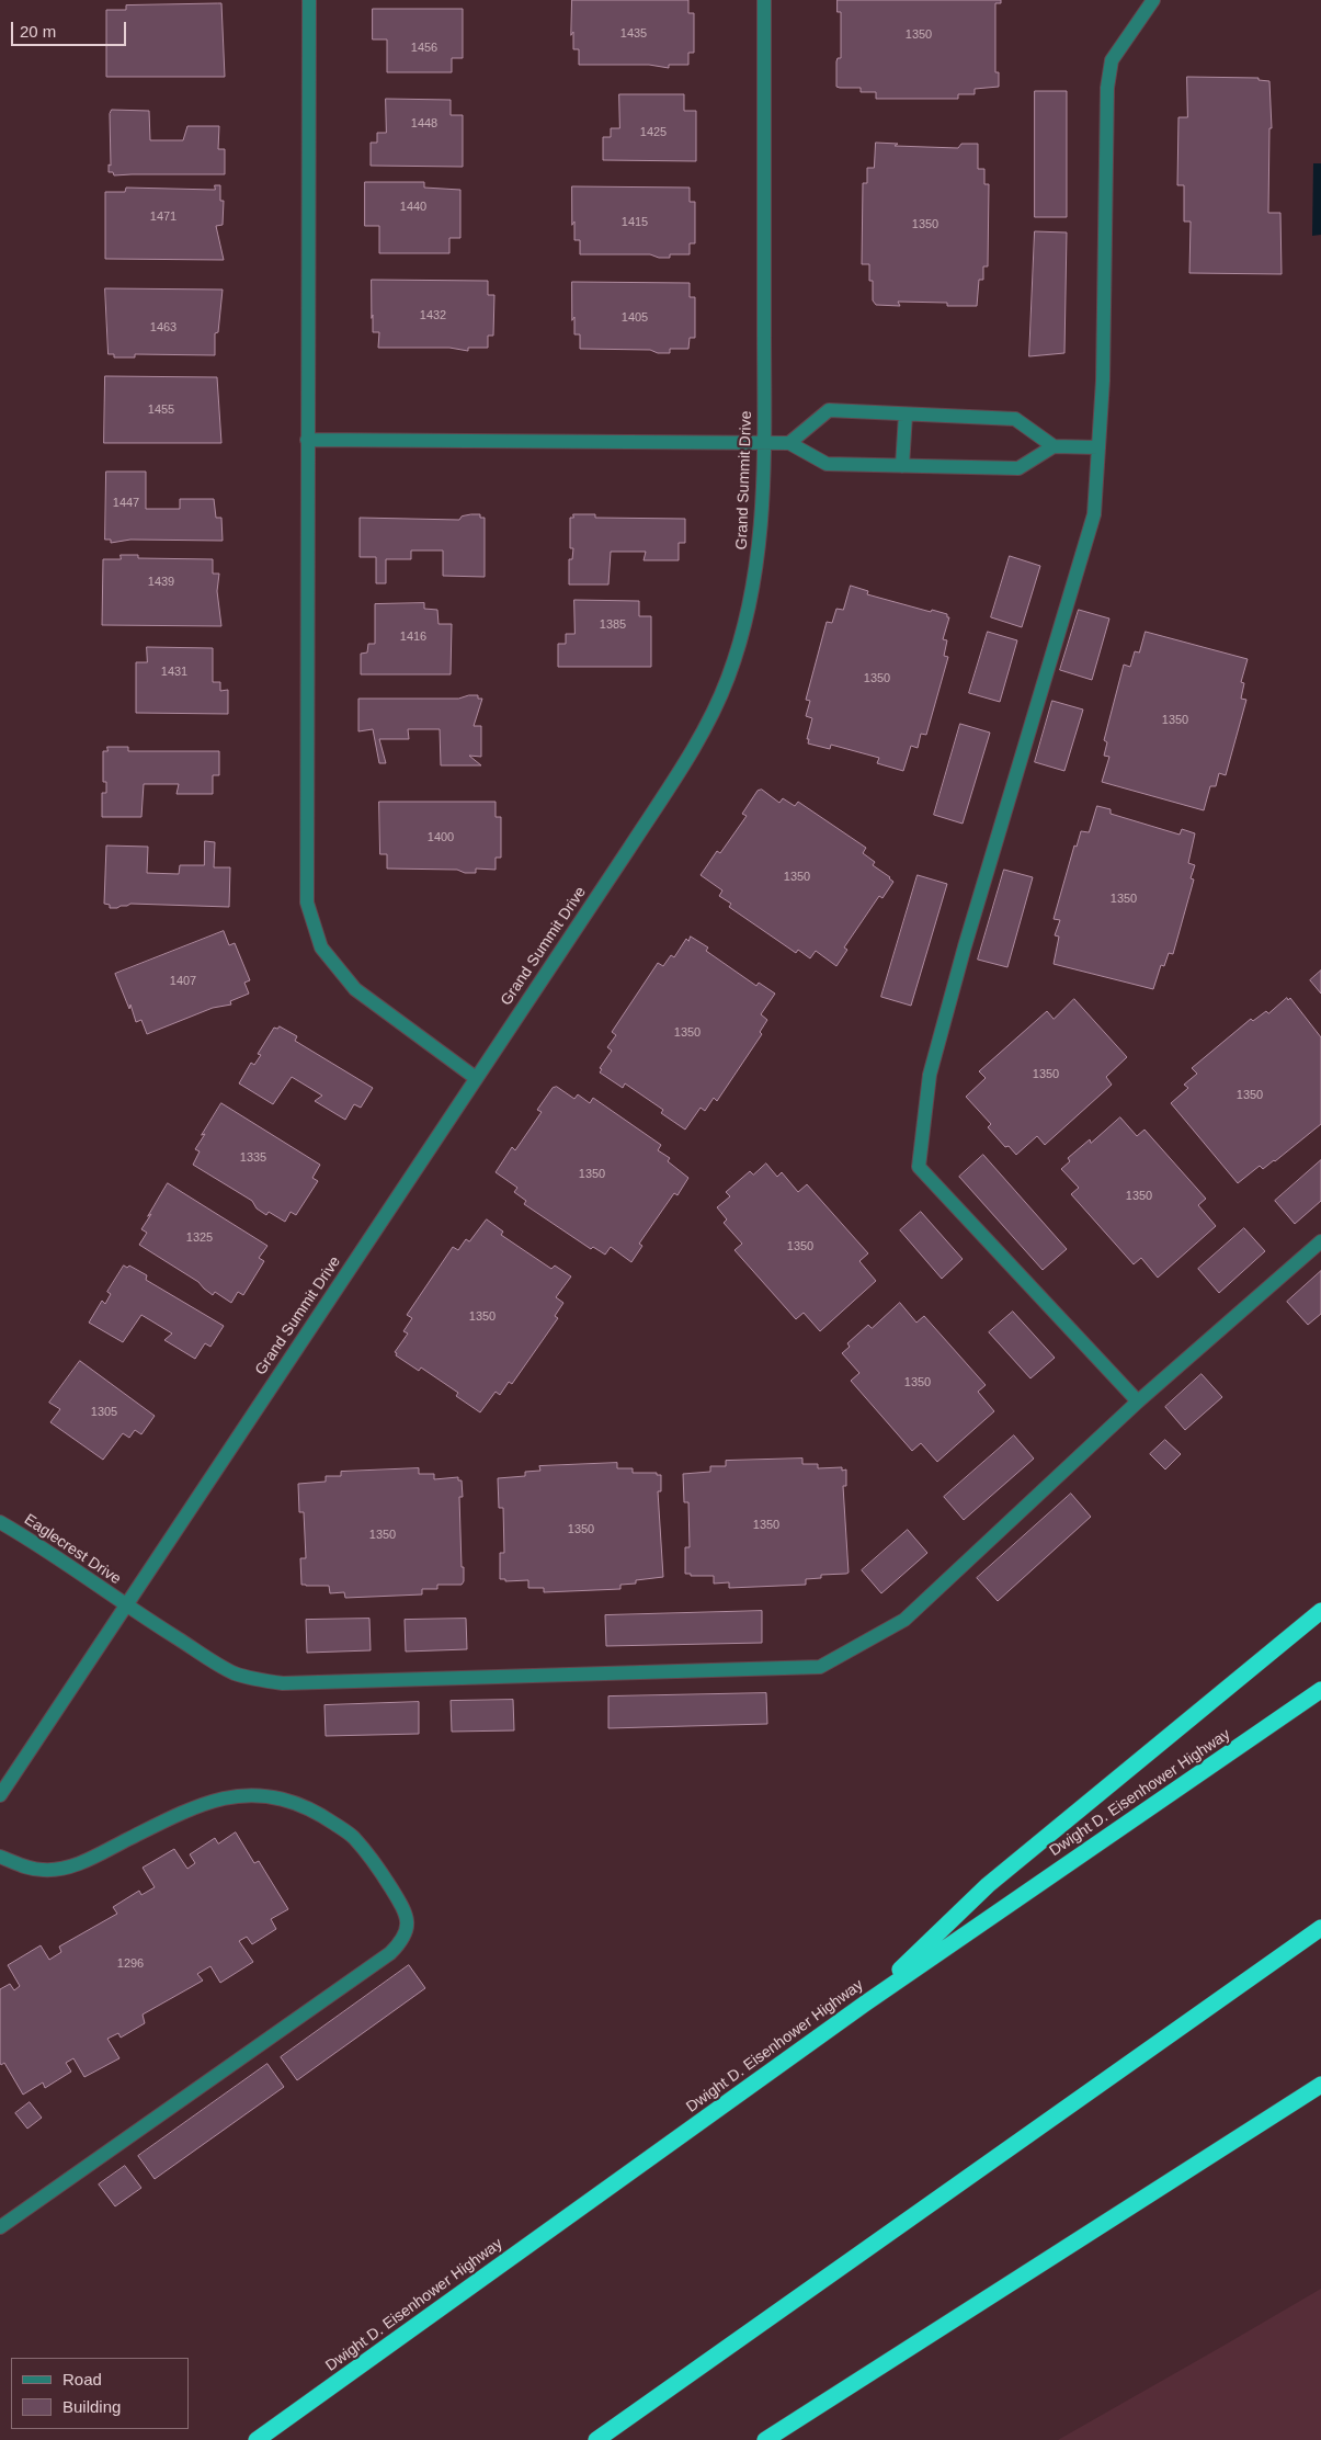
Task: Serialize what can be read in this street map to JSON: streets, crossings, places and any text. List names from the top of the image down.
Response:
{
  "streets": {
    "highway": ["Dwight D. Eisenhower Highway"],
    "street": ["Grand Summit Drive", "Eaglecrest Drive"]
  },
  "crossings": [
    ["Grand Summit Drive", "Eaglecrest Drive"]
  ],
  "house_numbers": [
    "1435",
    "1350",
    "1456",
    "1448",
    "1425",
    "1440",
    "1471",
    "1415",
    "1350",
    "1432",
    "1405",
    "1463",
    "1455",
    "1447",
    "1439",
    "1385",
    "1416",
    "1431",
    "1350",
    "1350",
    "1400",
    "1350",
    "1350",
    "1407",
    "1350",
    "1350",
    "1350",
    "1335",
    "1350",
    "1350",
    "1325",
    "1350",
    "1350",
    "1350",
    "1305",
    "1350",
    "1350",
    "1350",
    "1296"
  ],
  "legend": ["Road", "Building"],
  "scale_bar": "20 m"
}
